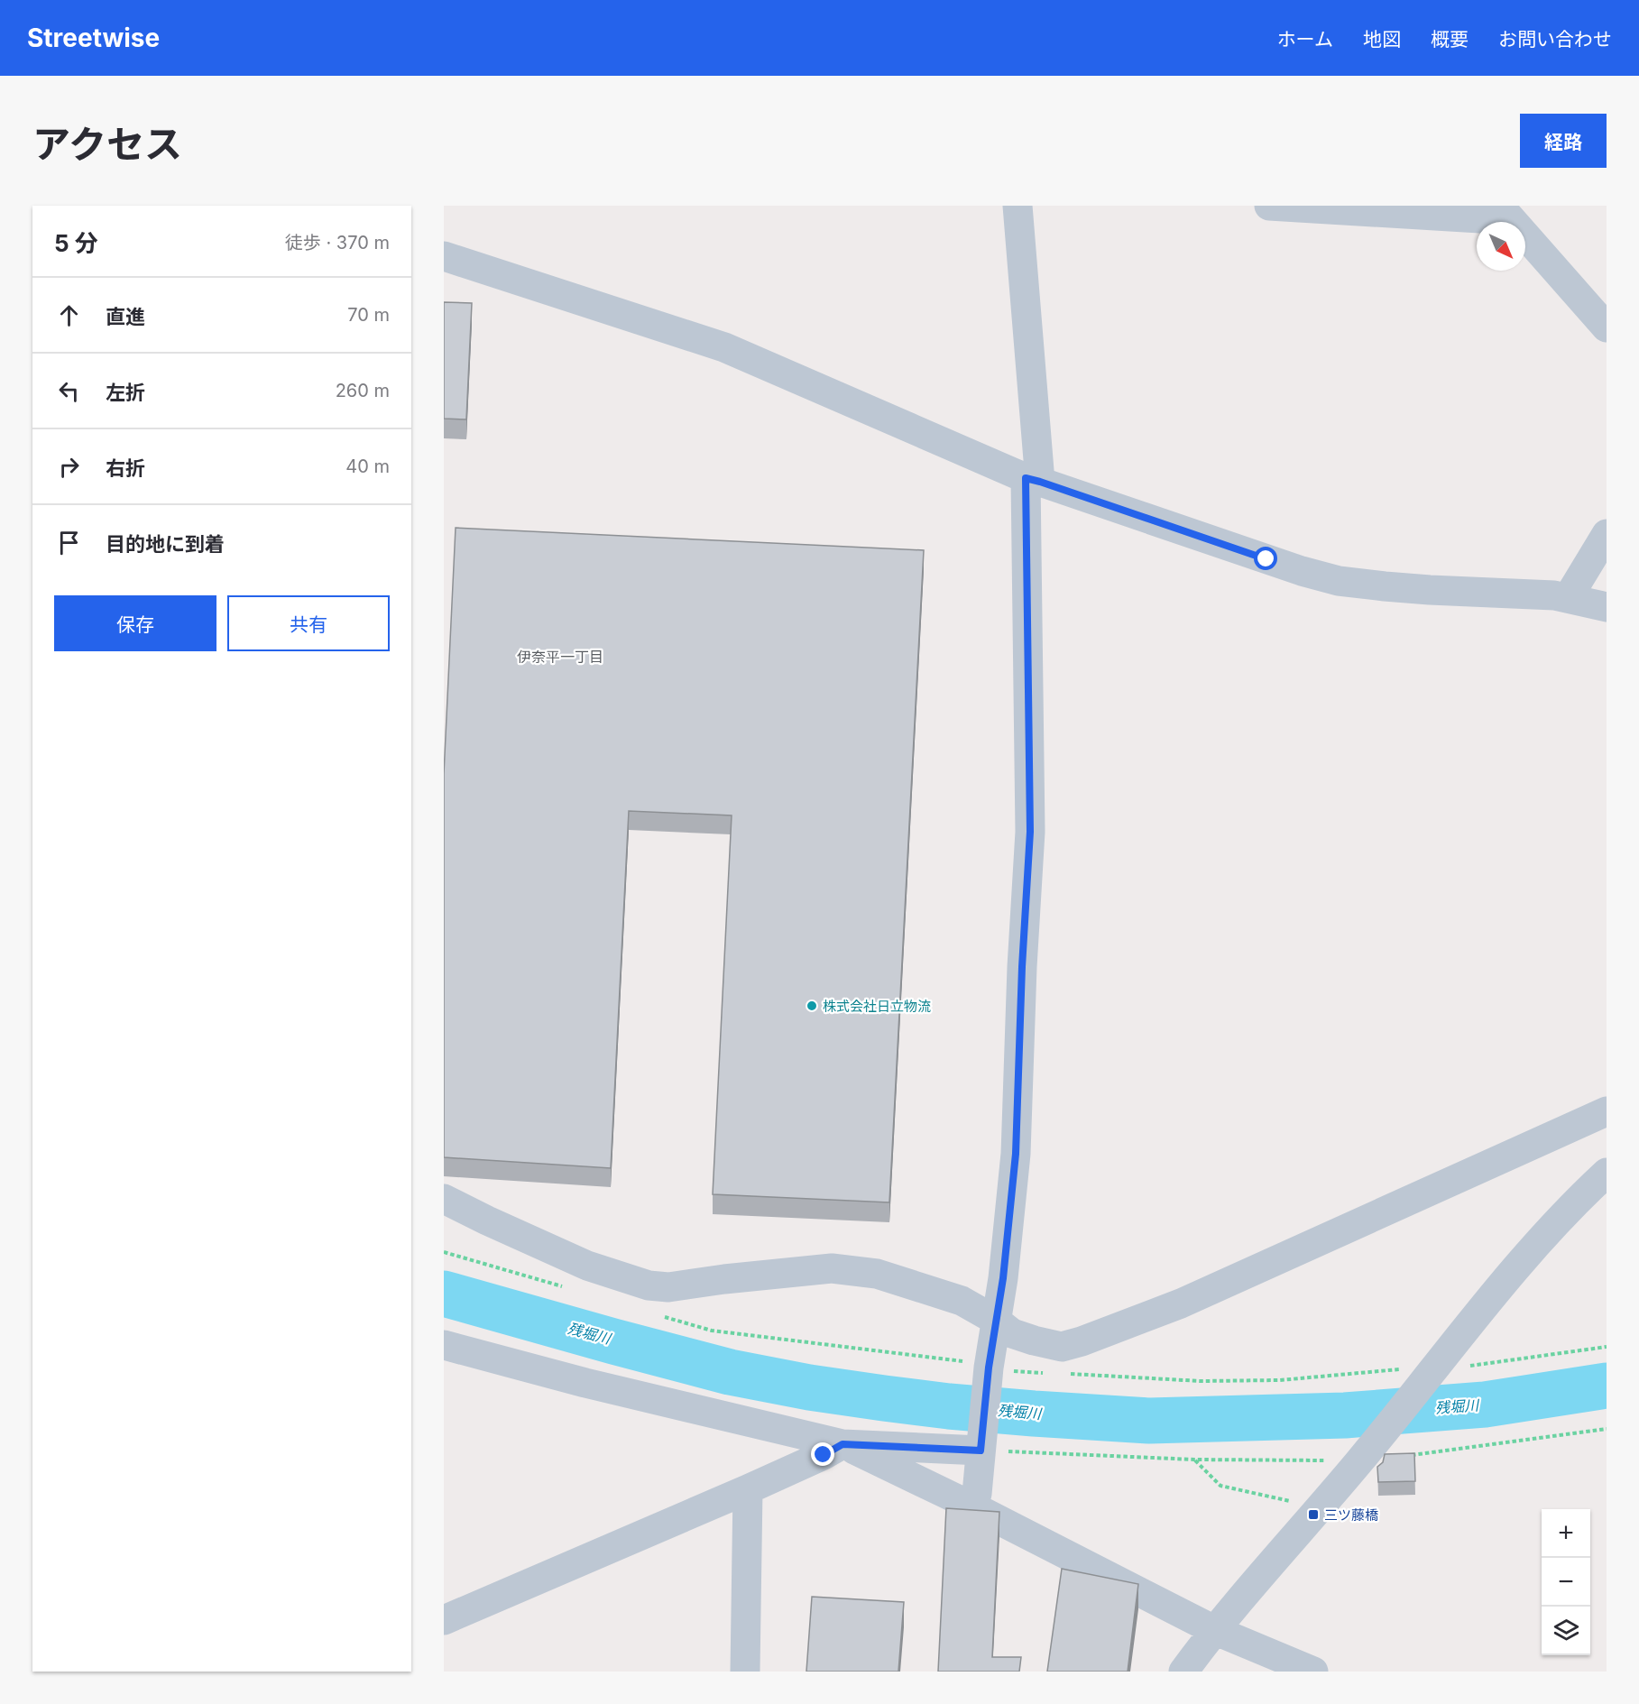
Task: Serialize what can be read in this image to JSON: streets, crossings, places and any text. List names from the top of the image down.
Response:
{
  "districts": ["伊奈平一丁目"],
  "water": ["残堀川"],
  "places": {
    "other": ["株式会社日立物流"],
    "transit": ["三ツ藤橋"]
  },
  "north": "bottom right",
  "page": {
    "header": "Streetwise",
    "nav": [
      "ホーム",
      "地図",
      "概要",
      "お問い合わせ"
    ],
    "title": "アクセス",
    "buttons": [
      "経路",
      ["保存", "共有"]
    ],
    "heading": ["5 分", "徒歩 · 370 m"],
    "list": [
      ["直進", "70 m"],
      ["左折", "260 m"],
      ["右折", "40 m"],
      "目的地に到着"
    ],
    "map_buttons": ["+", "−"]
  }
}
